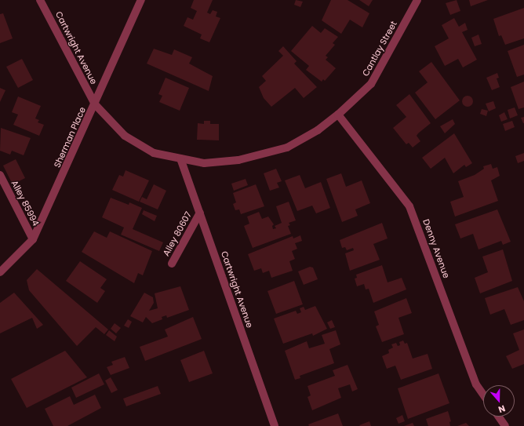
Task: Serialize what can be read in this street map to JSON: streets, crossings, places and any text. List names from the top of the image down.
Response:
{
  "streets": {
    "street": [
      "Cartwright Avenue",
      "Cantlay Street",
      "Sherman Place",
      "Alley 85994",
      "Alley 80607",
      "Denny Avenue"
    ]
  },
  "crossings": [
    ["Cartwright Avenue", "Cantlay Street"],
    ["Cartwright Avenue", "Sherman Place"],
    ["Cartwright Avenue", "Alley 80607"],
    ["Cantlay Street", "Denny Avenue"],
    ["Sherman Place", "Alley 85994"]
  ],
  "north": "bottom"
}
